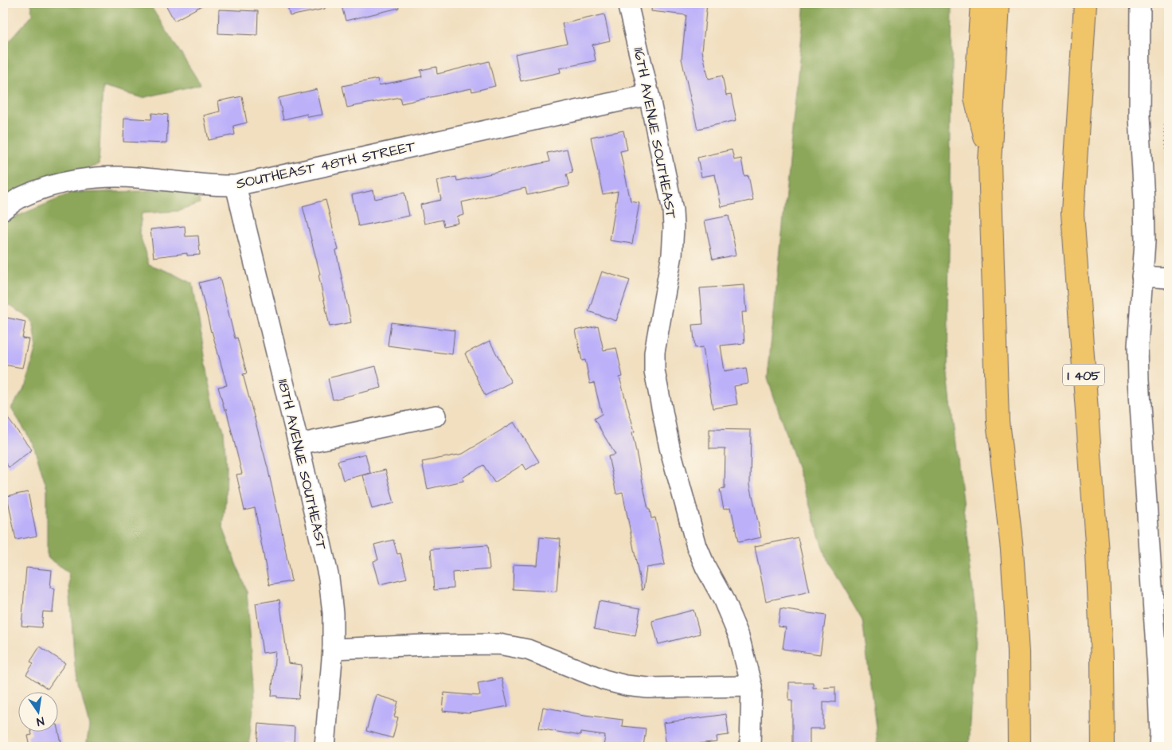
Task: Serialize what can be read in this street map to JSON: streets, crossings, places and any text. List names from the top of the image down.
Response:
{
  "streets": {
    "highway": ["I 405"],
    "street": ["116TH AVENUE SOUTHEAST", "SOUTHEAST 48TH STREET", "118TH AVENUE SOUTHEAST"]
  },
  "crossings": [
    ["116TH AVENUE SOUTHEAST", "SOUTHEAST 48TH STREET"],
    ["SOUTHEAST 48TH STREET", "118TH AVENUE SOUTHEAST"]
  ],
  "north": "bottom"
}
